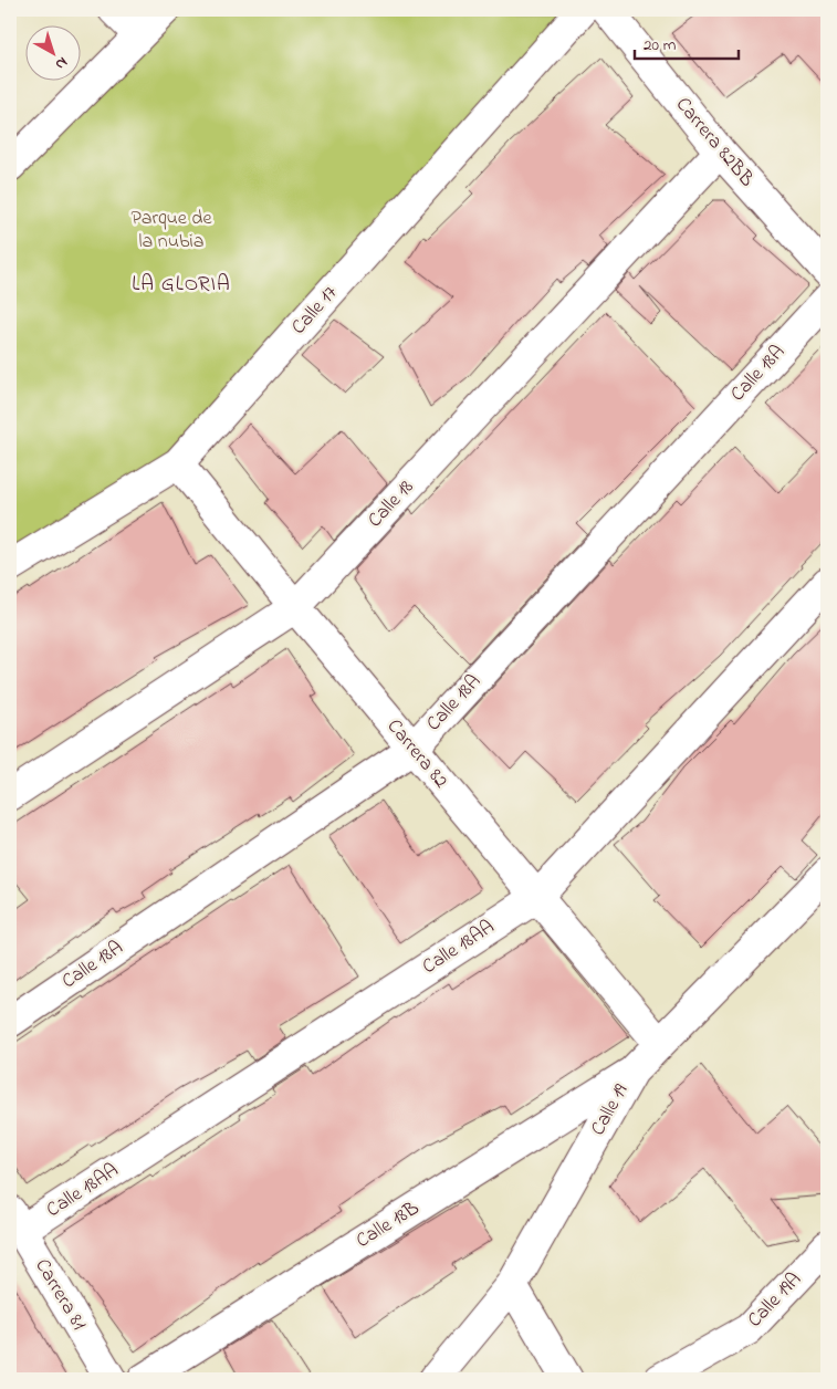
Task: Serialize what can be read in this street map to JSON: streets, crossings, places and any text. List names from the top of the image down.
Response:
{
  "streets": {
    "street": [
      "Carrera 82BB",
      "Calle 17",
      "Calle 18A",
      "Calle 18",
      "Carrera 82",
      "Calle 18AA",
      "Calle 19",
      "Calle 18B",
      "Carrera 81",
      "Calle 19A"
    ]
  },
  "crossings": [
    ["Carrera 82BB", "Calle 18"],
    ["Calle 17", "Carrera 82"],
    ["Calle 18A", "Carrera 82"],
    ["Calle 18", "Carrera 82"],
    ["Carrera 82", "Calle 18AA"],
    ["Carrera 82", "Calle 19"],
    ["Calle 18AA", "Carrera 81"],
    ["Calle 19", "Calle 18B"]
  ],
  "districts": ["LA GLORIA"],
  "parks": ["Parque de la nubia"],
  "scale_bar": "20 m",
  "north": "bottom right"
}
